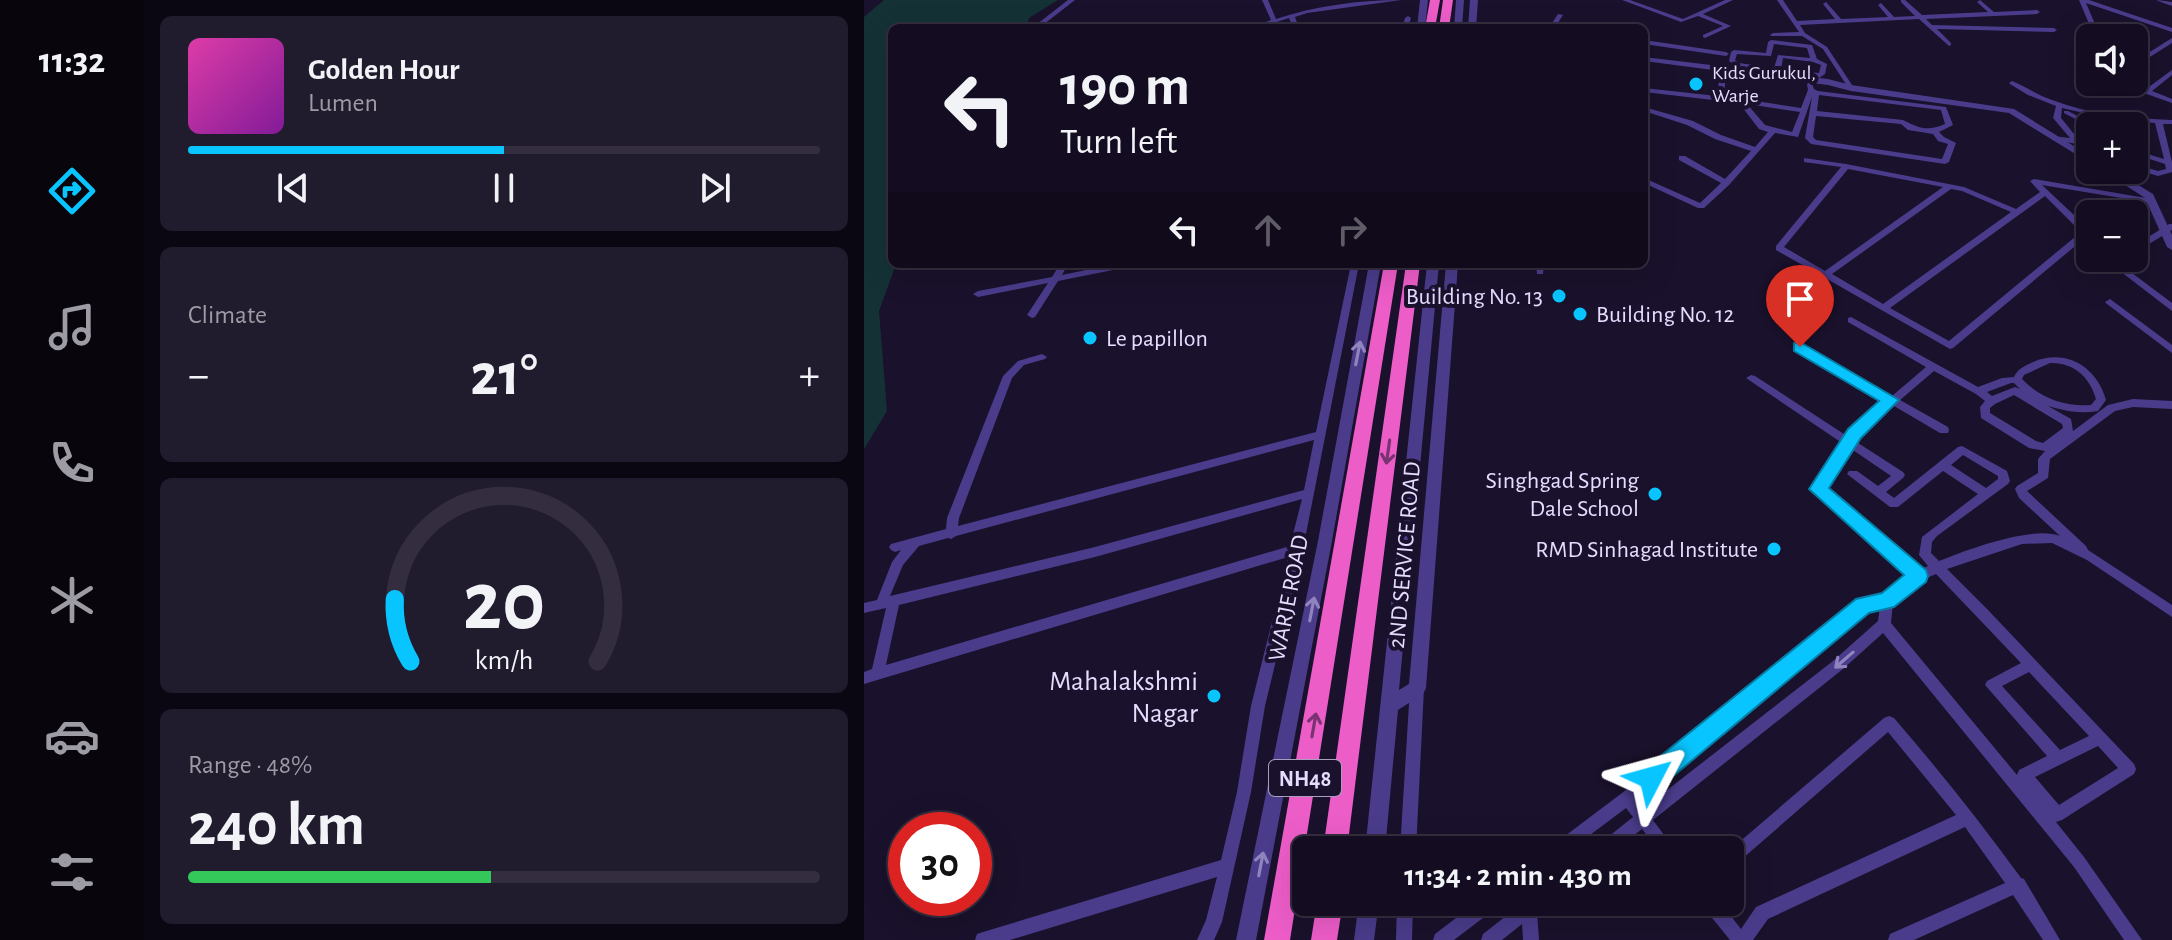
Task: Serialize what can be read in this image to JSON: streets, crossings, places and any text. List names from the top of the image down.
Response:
{
  "streets": {
    "highway": ["NH48"],
    "street": ["2ND SERVICE ROAD", "WARJE ROAD"]
  },
  "places": [
    "Kids Gurukul, Warje",
    "Building No. 13",
    "Building No. 12",
    "Le papillon",
    "Singhgad Spring Dale School",
    "RMD Sinhagad Institute",
    "Mahalakshmi Nagar"
  ],
  "page": {
    "tabs": "11:32",
    "map_buttons": ["+", "−"],
    "turn": ["190 m", "Turn left"],
    "song": ["Golden Hour", "Lumen"],
    "tile": [
      "Climate",
      ["Range · 48%", "240 km"]
    ],
    "heat": ["−", "21°", "+"],
    "limit": "30",
    "trip": "11:34 · 2 min · 430 m",
    "gauge": ["20", "km/h"]
  }
}
